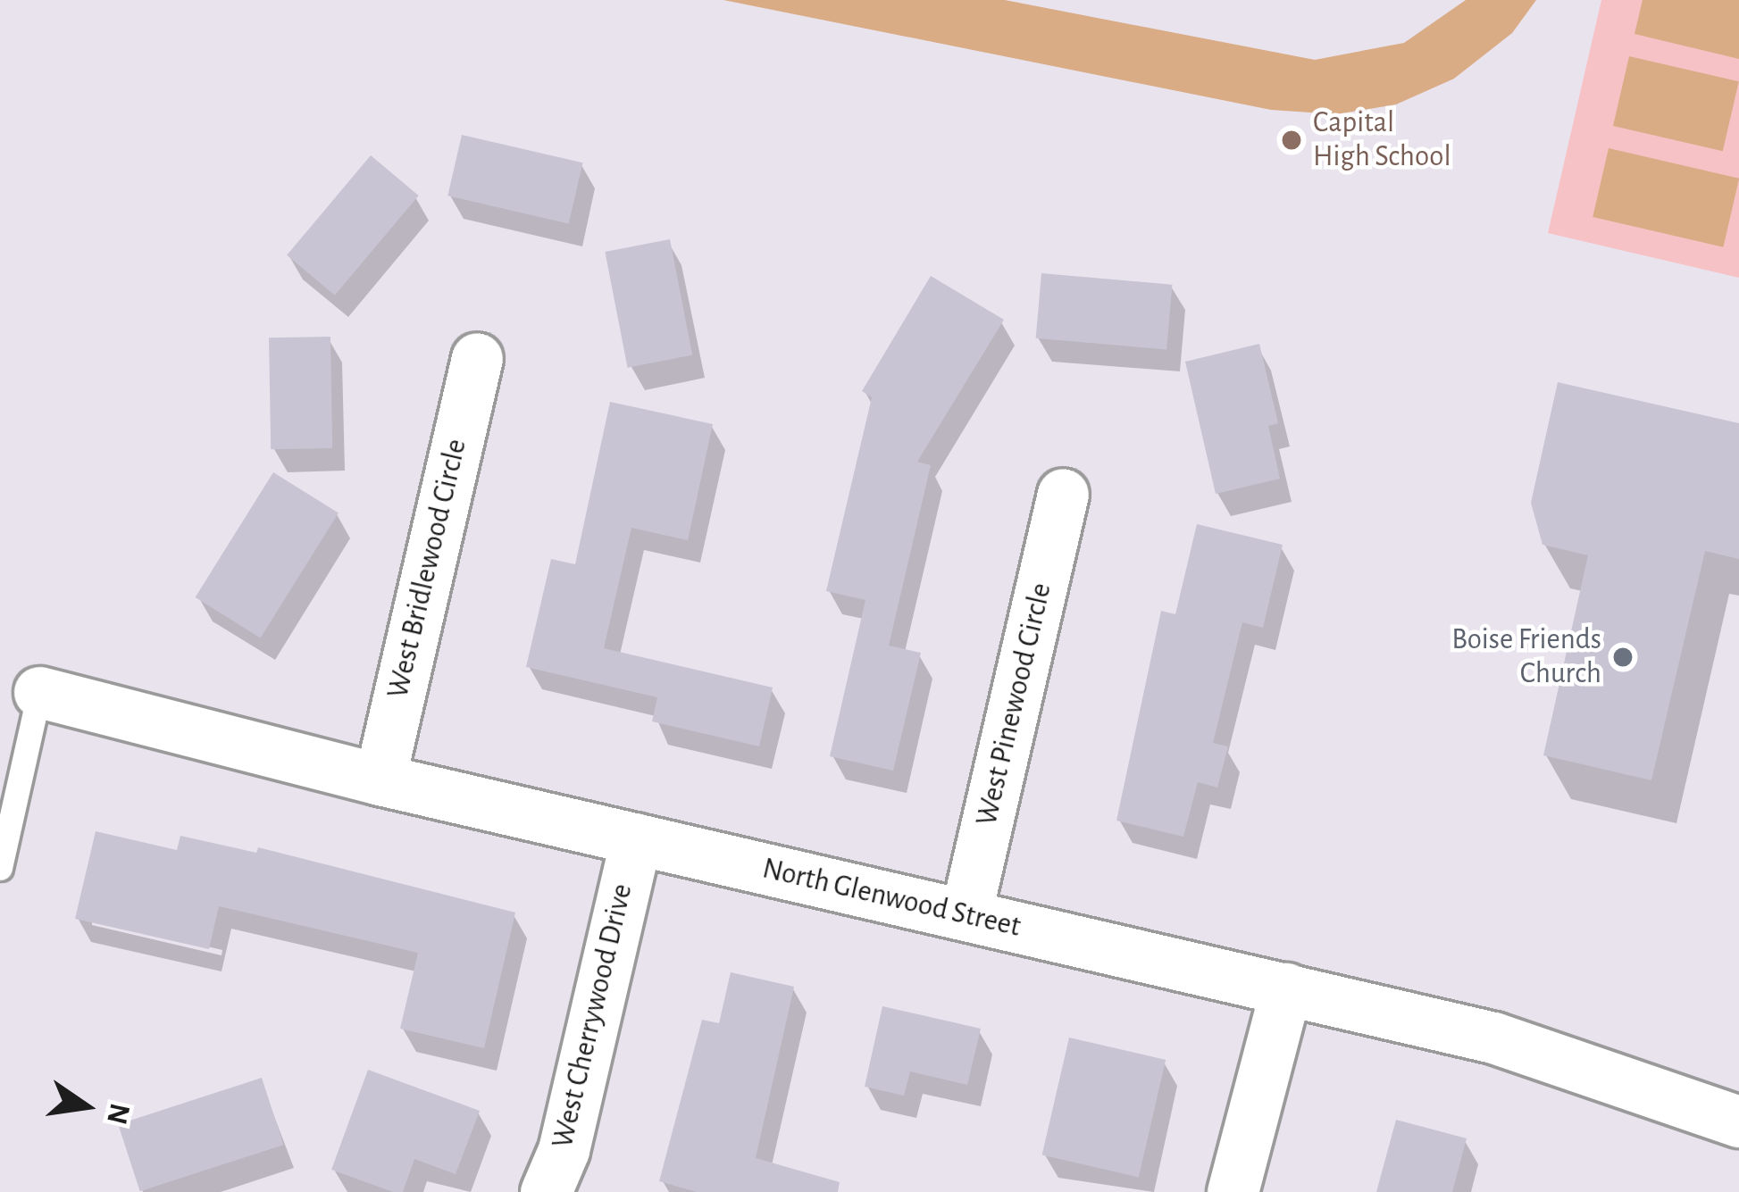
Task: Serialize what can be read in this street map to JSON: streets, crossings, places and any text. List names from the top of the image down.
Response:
{
  "streets": {
    "street": [
      "West Bridlewood Circle",
      "West Pinewood Circle",
      "North Glenwood Street",
      "West Cherrywood Drive"
    ]
  },
  "crossings": [
    ["West Bridlewood Circle", "North Glenwood Street"],
    ["West Pinewood Circle", "North Glenwood Street"],
    ["North Glenwood Street", "West Cherrywood Drive"]
  ],
  "places": ["Capital High School", "Boise Friends Church"],
  "north": "right"
}
